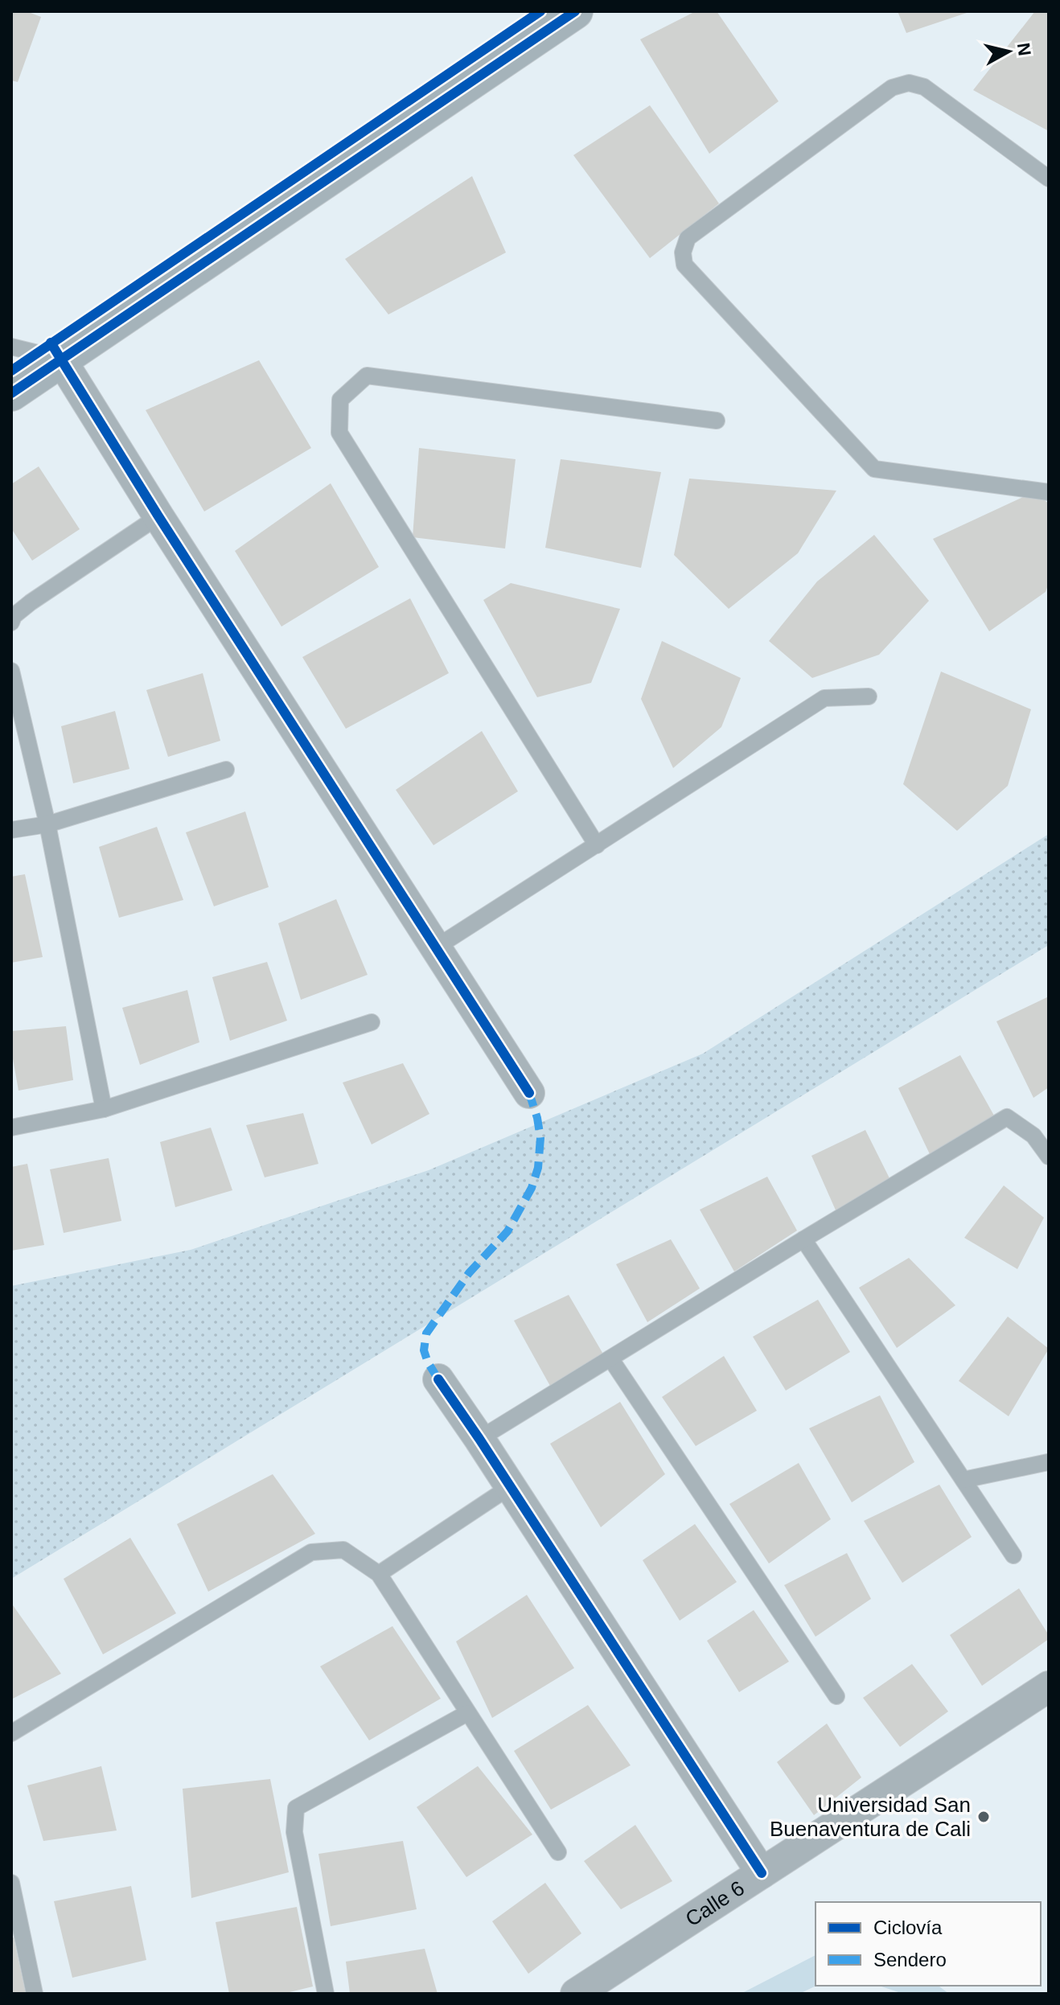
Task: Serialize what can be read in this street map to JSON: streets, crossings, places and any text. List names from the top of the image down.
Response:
{
  "streets": {
    "street": ["Calle 6"]
  },
  "places": ["Universidad San Buenaventura de Cali"],
  "legend": ["Ciclovía", "Sendero"],
  "north": "right"
}
